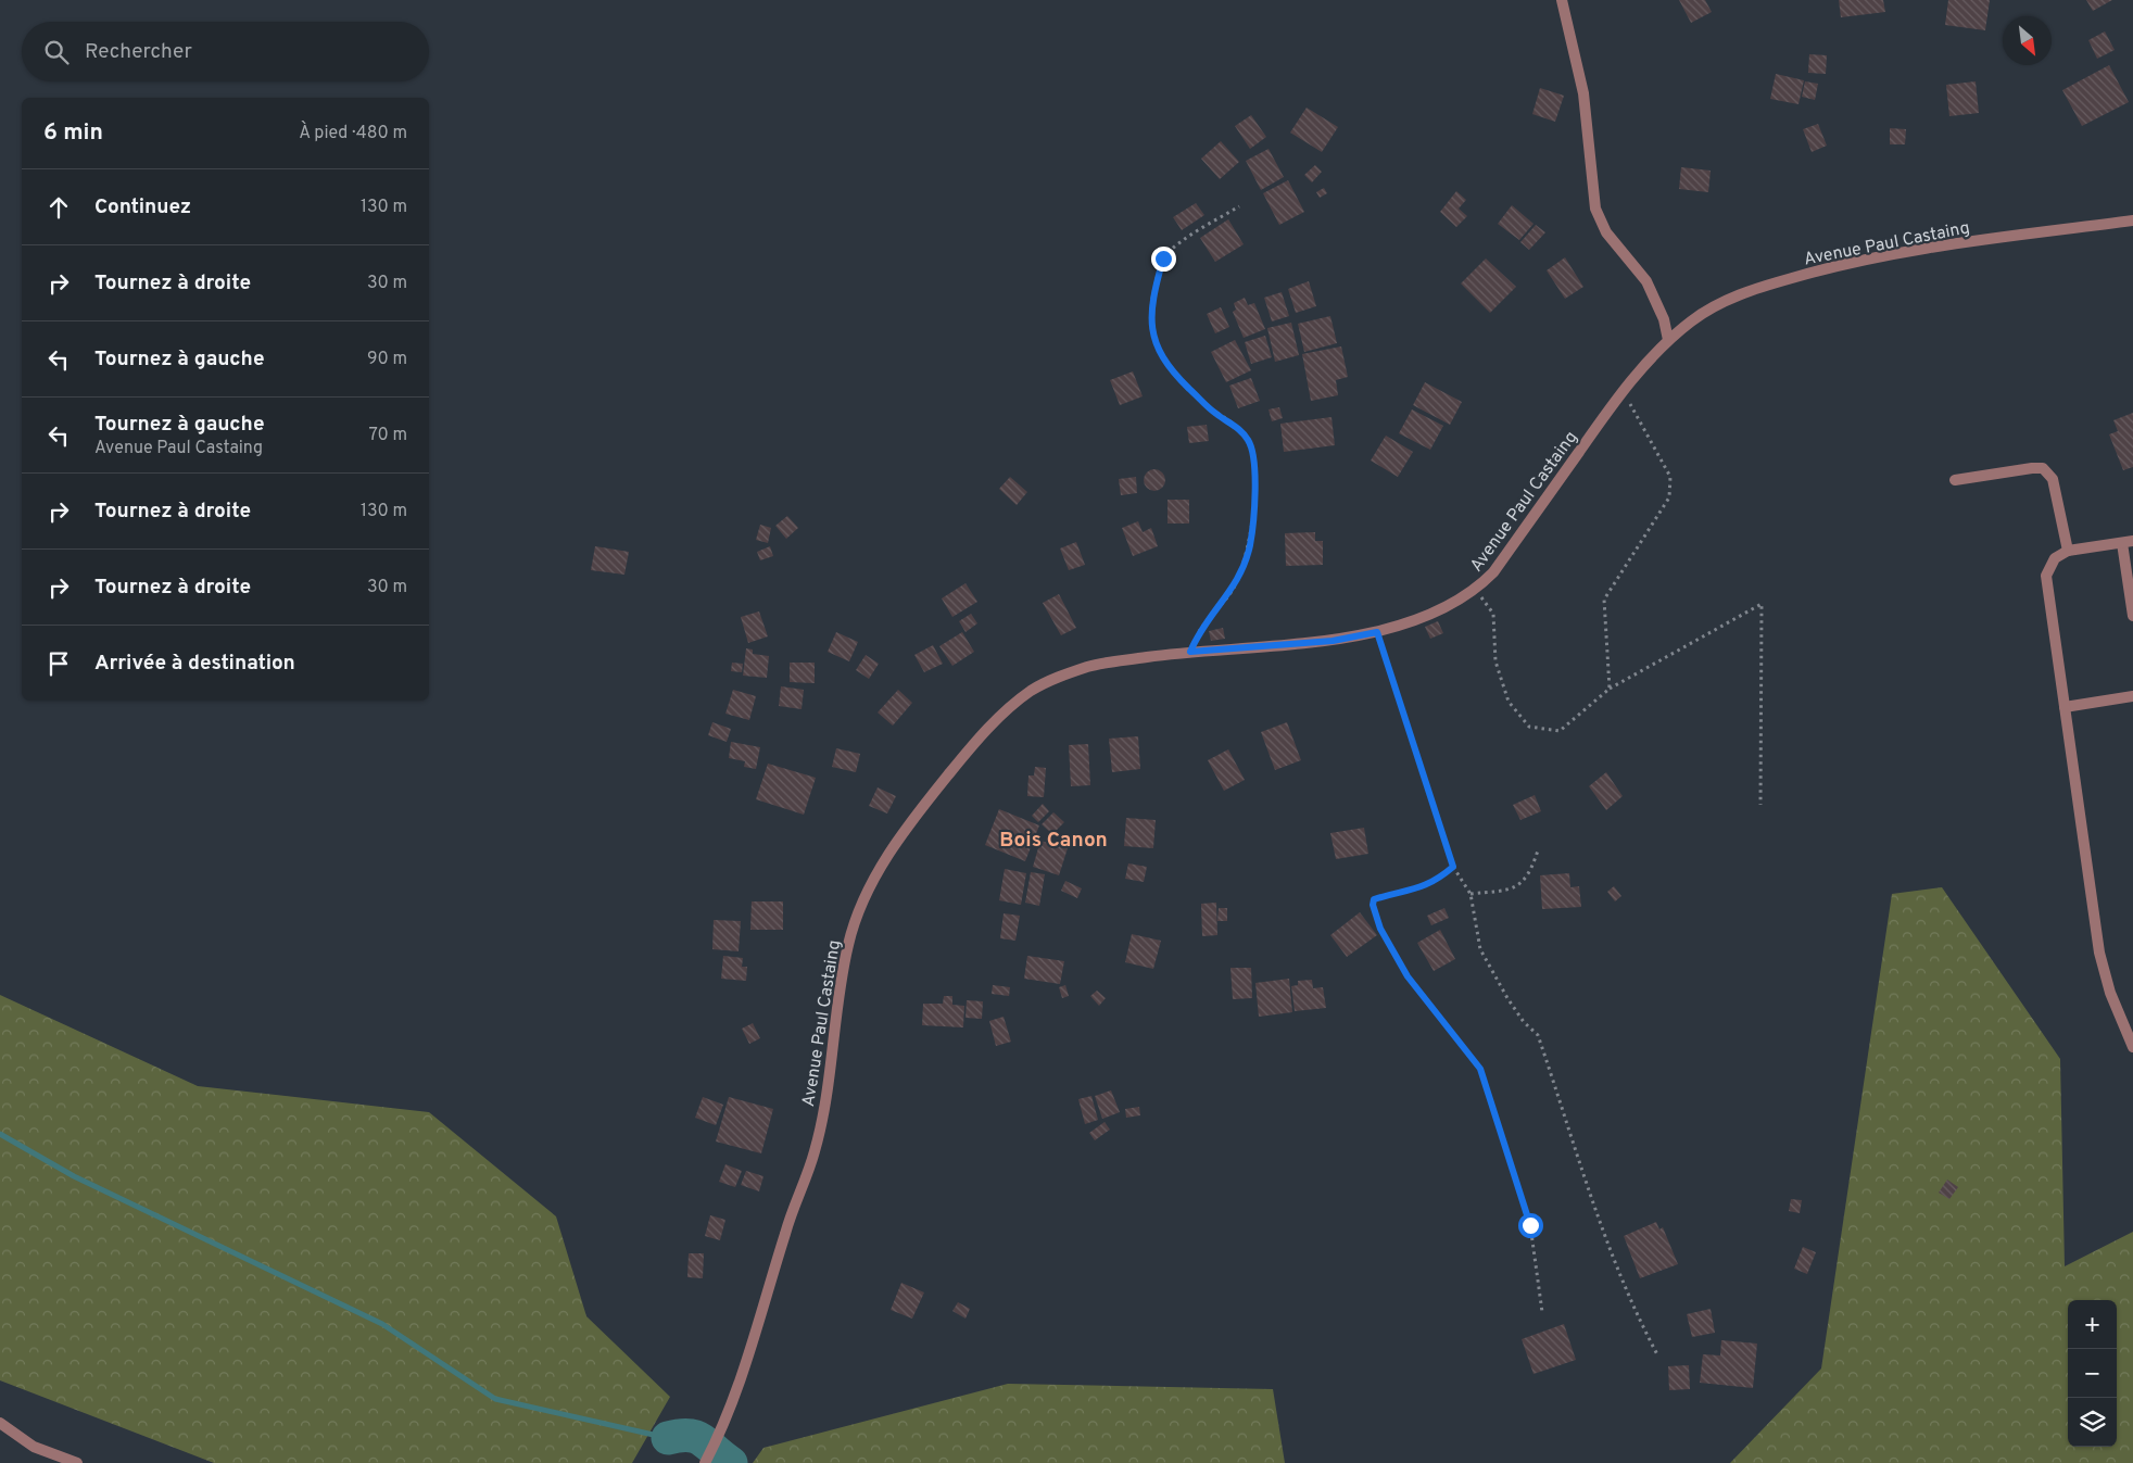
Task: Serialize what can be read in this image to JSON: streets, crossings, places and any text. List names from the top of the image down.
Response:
{
  "streets": {
    "street": ["Avenue Paul Castaing"]
  },
  "districts": ["Bois Canon"],
  "north": "bottom right",
  "page": {
    "search": "Rechercher",
    "heading": ["6 min", "À pied · 480 m"],
    "list": [
      ["Continuez", "130 m"],
      ["Tournez à droite", "30 m"],
      ["Tournez à gauche", "90 m"],
      ["Tournez à gauche", "Avenue Paul Castaing", "70 m"],
      ["Tournez à droite", "130 m"],
      ["Tournez à droite", "30 m"],
      "Arrivée à destination"
    ],
    "map_buttons": ["+", "−"]
  }
}
